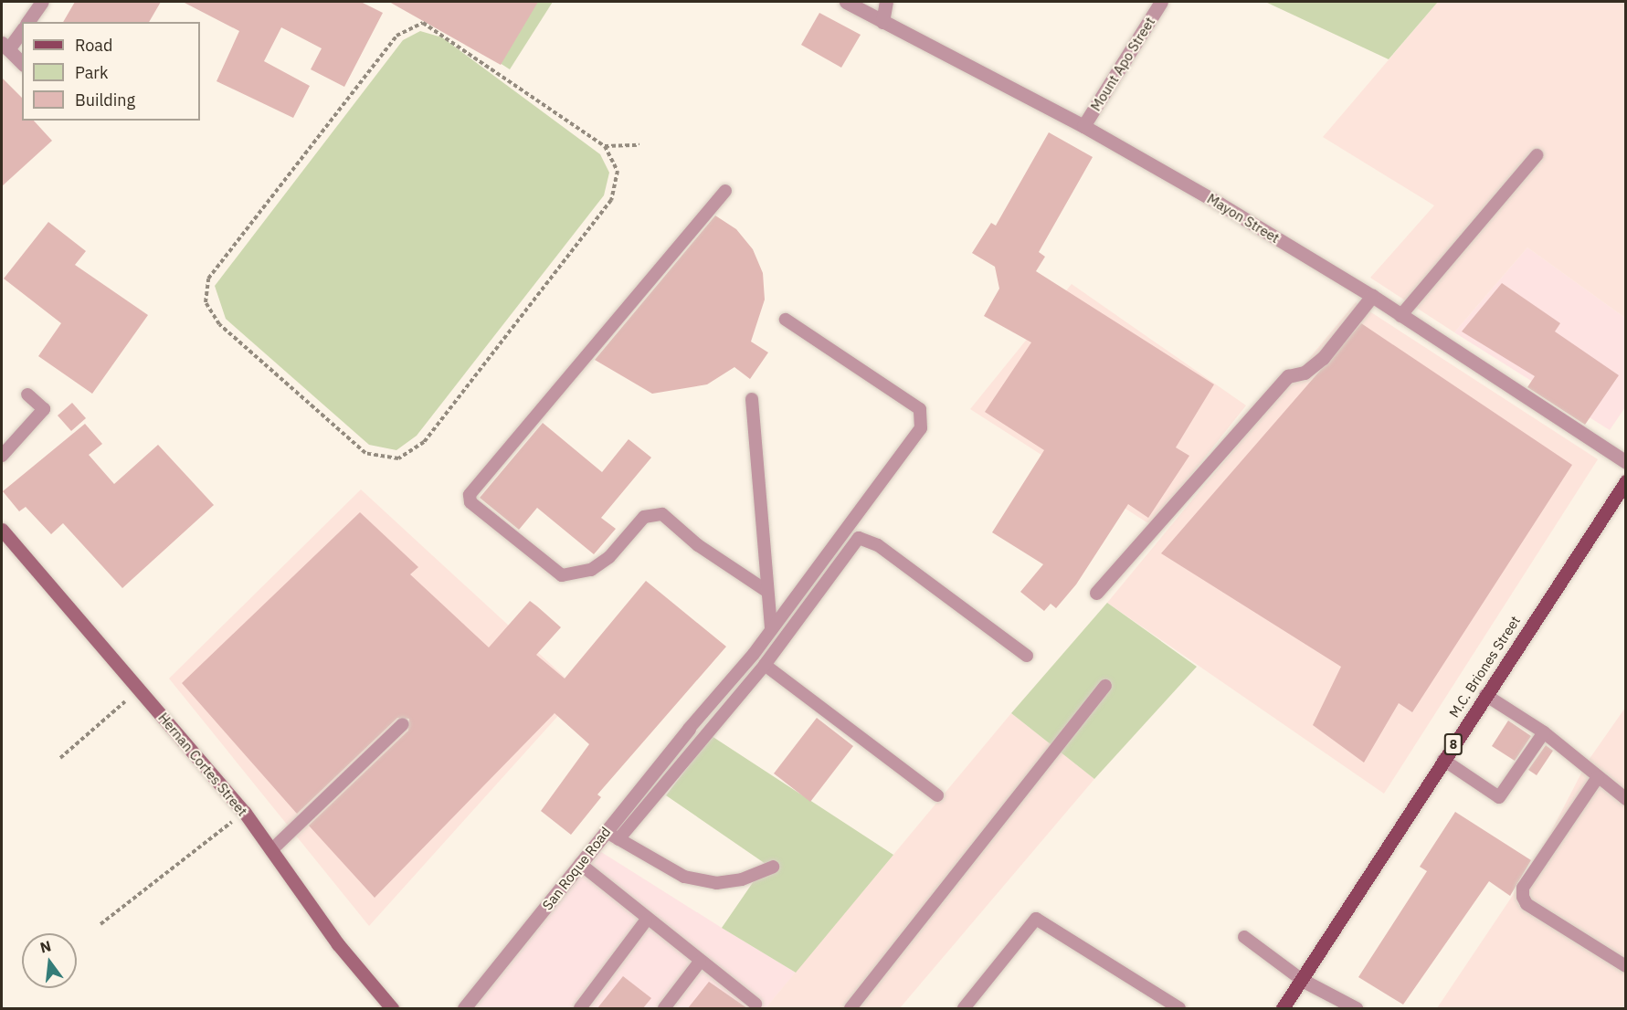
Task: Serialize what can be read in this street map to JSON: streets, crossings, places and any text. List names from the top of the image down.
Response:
{
  "streets": {
    "main road": ["M.C. Briones Street", "8", "Hernan Cortes Street"],
    "street": ["Mount Apo Street", "Mayon Street", "San Roque Road"]
  },
  "crossings": [
    ["Mount Apo Street", "Mayon Street"]
  ],
  "legend": ["Road", "Park", "Building"],
  "north": "top"
}
